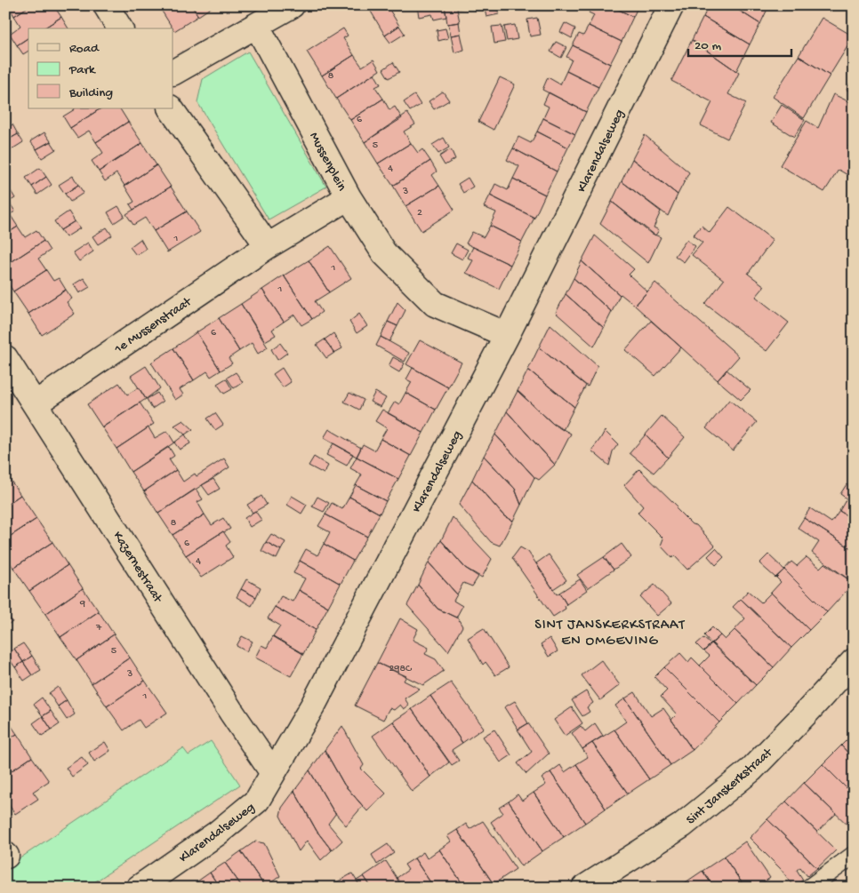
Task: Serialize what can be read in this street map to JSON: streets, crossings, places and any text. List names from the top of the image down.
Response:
{
  "streets": {
    "street": [
      "Klarendalseweg",
      "Mussenplein",
      "1e Mussenstraat",
      "Kazernestraat",
      "Sint Janskerkstraat"
    ]
  },
  "crossings": [
    ["Klarendalseweg", "Kazernestraat"],
    ["Mussenplein", "1e Mussenstraat"],
    ["1e Mussenstraat", "Kazernestraat"]
  ],
  "districts": ["SINT JANSKERKSTRAAT EN OMGEVING"],
  "house_numbers": [
    "8",
    "6",
    "5",
    "4",
    "3",
    "2",
    "1",
    "1",
    "1",
    "6",
    "8",
    "6",
    "4",
    "9",
    "7",
    "5",
    "298C",
    "3",
    "1"
  ],
  "legend": ["Road", "Park", "Building"],
  "scale_bar": "20 m"
}
